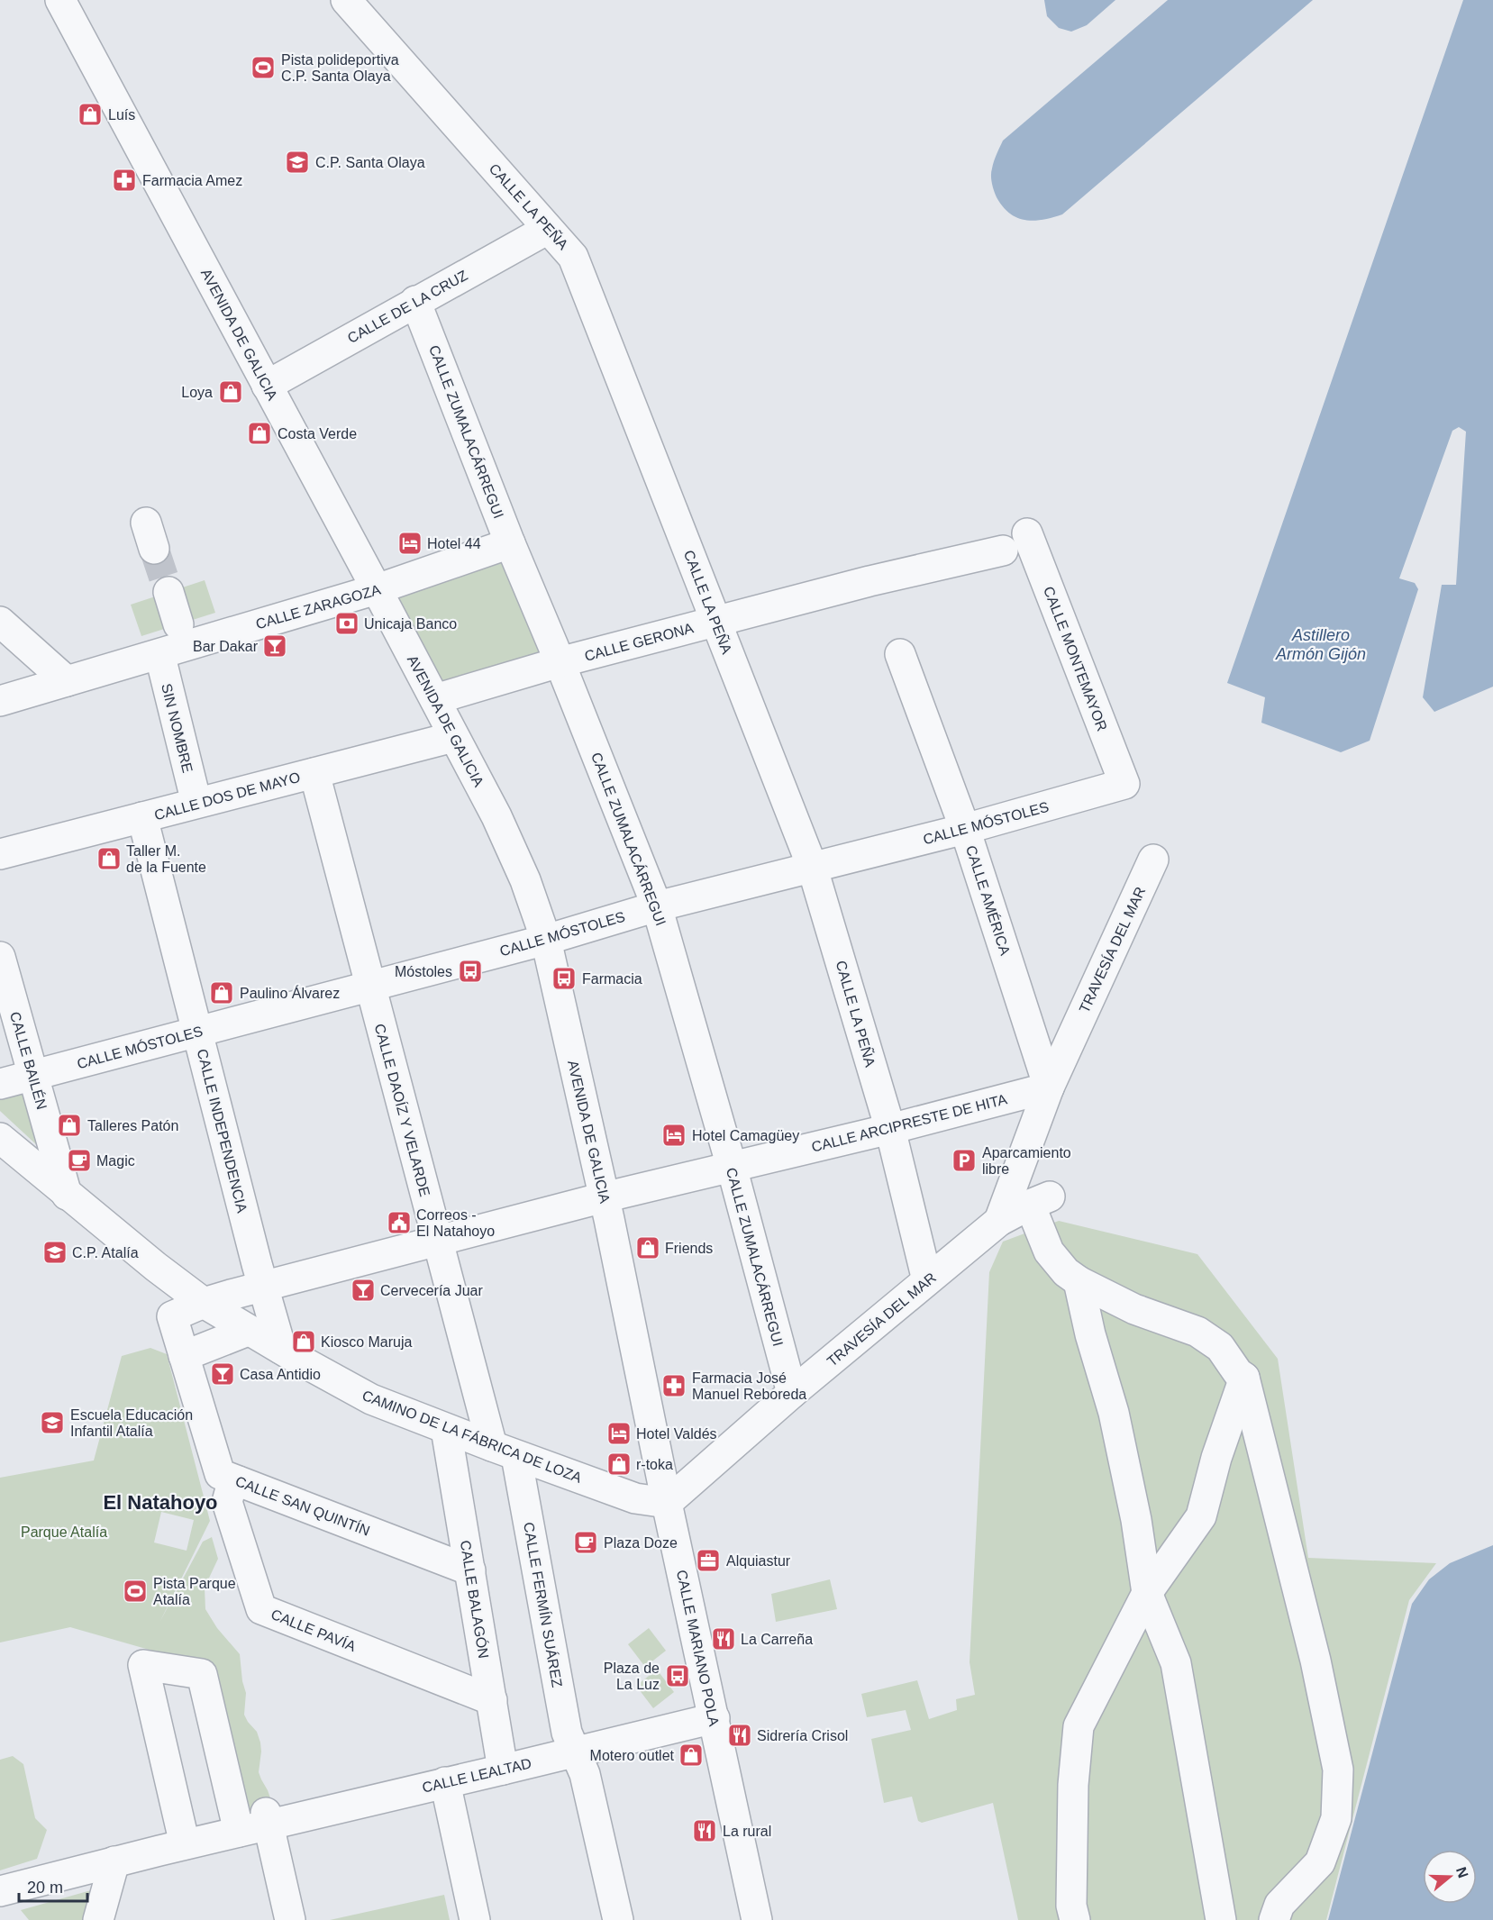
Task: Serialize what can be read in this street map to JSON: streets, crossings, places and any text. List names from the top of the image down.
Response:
{
  "streets": {
    "street": [
      "CALLE LA PEÑA",
      "CALLE DE LA CRUZ",
      "AVENIDA DE GALICIA",
      "CALLE ZUMALACÁRREGUI",
      "CALLE ZARAGOZA",
      "CALLE GERONA",
      "CALLE MONTEMAYOR",
      "SIN NOMBRE",
      "CALLE DOS DE MAYO",
      "CALLE MÓSTOLES",
      "CALLE AMÉRICA",
      "TRAVESÍA DEL MAR",
      "CALLE BAILÉN",
      "CALLE DAOÍZ Y VELARDE",
      "CALLE ARCIPRESTE DE HITA",
      "CALLE INDEPENDENCIA",
      "CAMINO DE LA FÁBRICA DE LOZA",
      "CALLE SAN QUINTÍN",
      "CALLE BALAGÓN",
      "CALLE FERMÍN SUÁREZ",
      "CALLE PAVÍA",
      "CALLE MARIANO POLA",
      "CALLE LEALTAD"
    ]
  },
  "crossings": [
    ["CALLE LA PEÑA", "CALLE DE LA CRUZ"],
    ["CALLE LA PEÑA", "CALLE GERONA"],
    ["CALLE LA PEÑA", "CALLE MÓSTOLES"],
    ["CALLE LA PEÑA", "TRAVESÍA DEL MAR"],
    ["CALLE LA PEÑA", "CALLE ARCIPRESTE DE HITA"],
    ["CALLE DE LA CRUZ", "AVENIDA DE GALICIA"],
    ["CALLE DE LA CRUZ", "CALLE ZUMALACÁRREGUI"],
    ["AVENIDA DE GALICIA", "CALLE ZARAGOZA"],
    ["AVENIDA DE GALICIA", "CALLE GERONA"],
    ["AVENIDA DE GALICIA", "CALLE DOS DE MAYO"],
    ["AVENIDA DE GALICIA", "CALLE MÓSTOLES"],
    ["AVENIDA DE GALICIA", "TRAVESÍA DEL MAR"],
    ["AVENIDA DE GALICIA", "CALLE ARCIPRESTE DE HITA"],
    ["AVENIDA DE GALICIA", "CAMINO DE LA FÁBRICA DE LOZA"],
    ["AVENIDA DE GALICIA", "CALLE MARIANO POLA"],
    ["CALLE ZUMALACÁRREGUI", "CALLE ZARAGOZA"],
    ["CALLE ZUMALACÁRREGUI", "CALLE GERONA"],
    ["CALLE ZUMALACÁRREGUI", "CALLE MÓSTOLES"],
    ["CALLE ZUMALACÁRREGUI", "TRAVESÍA DEL MAR"],
    ["CALLE ZUMALACÁRREGUI", "CALLE ARCIPRESTE DE HITA"],
    ["CALLE MONTEMAYOR", "CALLE MÓSTOLES"],
    ["CALLE DOS DE MAYO", "CALLE DAOÍZ Y VELARDE"],
    ["CALLE DOS DE MAYO", "CALLE INDEPENDENCIA"],
    ["CALLE MÓSTOLES", "CALLE AMÉRICA"],
    ["CALLE MÓSTOLES", "CALLE BAILÉN"],
    ["CALLE MÓSTOLES", "CALLE DAOÍZ Y VELARDE"],
    ["CALLE MÓSTOLES", "CALLE INDEPENDENCIA"],
    ["CALLE AMÉRICA", "TRAVESÍA DEL MAR"],
    ["CALLE AMÉRICA", "CALLE ARCIPRESTE DE HITA"],
    ["TRAVESÍA DEL MAR", "CALLE ARCIPRESTE DE HITA"],
    ["TRAVESÍA DEL MAR", "CAMINO DE LA FÁBRICA DE LOZA"],
    ["TRAVESÍA DEL MAR", "CALLE MARIANO POLA"],
    ["CALLE BAILÉN", "CAMINO DE LA FÁBRICA DE LOZA"],
    ["CALLE DAOÍZ Y VELARDE", "CALLE ARCIPRESTE DE HITA"],
    ["CALLE DAOÍZ Y VELARDE", "CAMINO DE LA FÁBRICA DE LOZA"],
    ["CALLE DAOÍZ Y VELARDE", "CALLE FERMÍN SUÁREZ"],
    ["CALLE ARCIPRESTE DE HITA", "CALLE INDEPENDENCIA"],
    ["CALLE ARCIPRESTE DE HITA", "CAMINO DE LA FÁBRICA DE LOZA"],
    ["CALLE ARCIPRESTE DE HITA", "CALLE SAN QUINTÍN"],
    ["CALLE INDEPENDENCIA", "CAMINO DE LA FÁBRICA DE LOZA"],
    ["CAMINO DE LA FÁBRICA DE LOZA", "CALLE SAN QUINTÍN"],
    ["CAMINO DE LA FÁBRICA DE LOZA", "CALLE BALAGÓN"],
    ["CAMINO DE LA FÁBRICA DE LOZA", "CALLE FERMÍN SUÁREZ"],
    ["CAMINO DE LA FÁBRICA DE LOZA", "CALLE MARIANO POLA"],
    ["CALLE SAN QUINTÍN", "CALLE BALAGÓN"],
    ["CALLE SAN QUINTÍN", "CALLE PAVÍA"],
    ["CALLE BALAGÓN", "CALLE PAVÍA"],
    ["CALLE BALAGÓN", "CALLE LEALTAD"],
    ["CALLE FERMÍN SUÁREZ", "CALLE LEALTAD"],
    ["CALLE MARIANO POLA", "CALLE LEALTAD"]
  ],
  "districts": ["El Natahoyo"],
  "water": ["Astillero Armón Gijón"],
  "parks": ["Parque Atalía"],
  "places": {
    "sports": ["Pista polideportiva C.P. Santa Olaya", "Pista Parque Atalía"],
    "shop": [
      "Luís",
      "Loya",
      "Costa Verde",
      "Taller M. de la Fuente",
      "Paulino Álvarez",
      "Talleres Patón",
      "Friends",
      "Kiosco Maruja",
      "r-toka",
      "Motero outlet"
    ],
    "school or university": ["C.P. Santa Olaya", "C.P. Atalía", "Escuela Educación Infantil Atalía"],
    "pharmacy": ["Farmacia Amez", "Farmacia José Manuel Reboreda"],
    "hotel": ["Hotel 44", "Hotel Camagüey", "Hotel Valdés"],
    "bank": ["Unicaja Banco"],
    "bar": ["Bar Dakar", "Cervecería Juar", "Casa Antidio"],
    "bus stop": ["Móstoles", "Farmacia", "Plaza de La Luz"],
    "cafe": ["Magic", "Plaza Doze"],
    "parking": ["Aparcamiento libre"],
    "public building": ["Correos - El Natahoyo"],
    "office": ["Alquiastur"],
    "restaurant": ["La Carreña", "Sidrería Crisol", "La rural"]
  },
  "scale_bar": "20 m",
  "north": "right"
}
